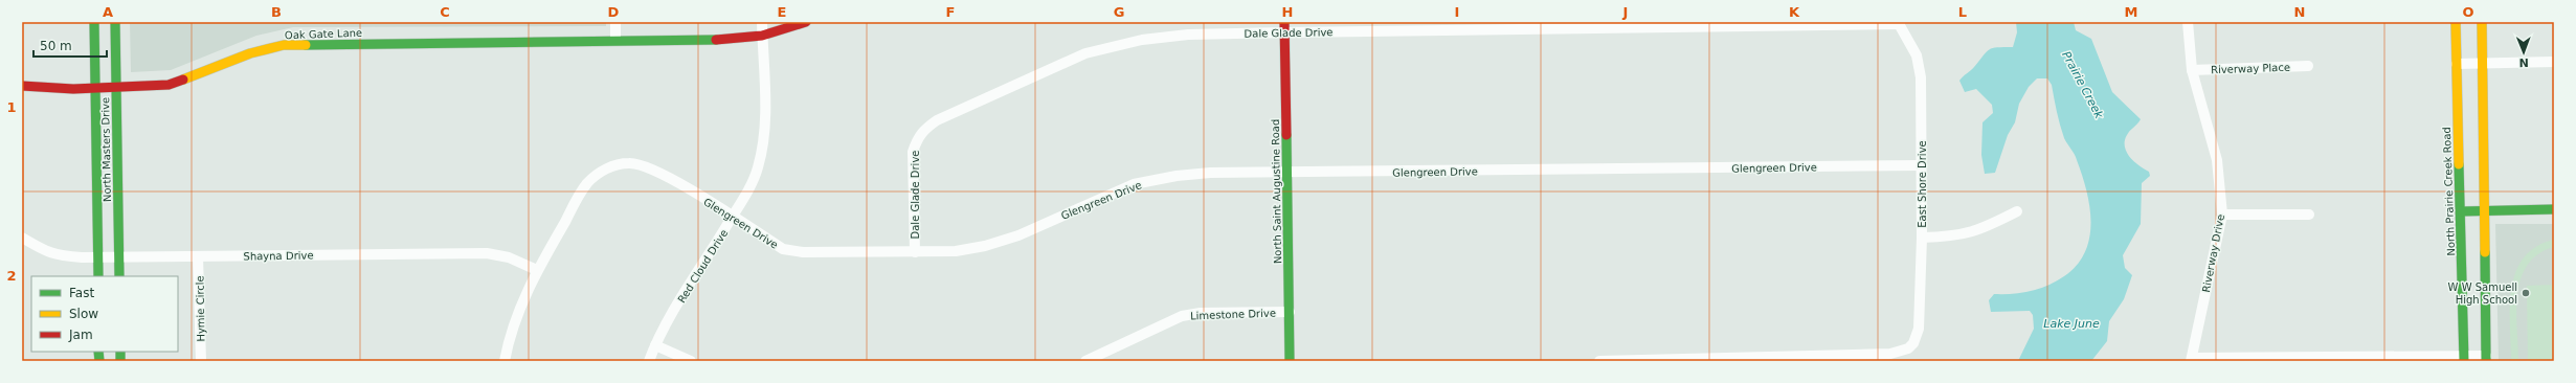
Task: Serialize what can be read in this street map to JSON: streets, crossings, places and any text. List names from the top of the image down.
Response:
{
  "streets": {
    "street": [
      "Dale Glade Drive",
      "Oak Gate Lane",
      "Riverway Place",
      "North Masters Drive",
      "Glengreen Drive",
      "East Shore Drive",
      "North Saint Augustine Road",
      "North Prairie Creek Road",
      "Riverway Drive",
      "Shayna Drive",
      "Red Cloud Drive",
      "Hymie Circle",
      "Limestone Drive"
    ]
  },
  "crossings": [
    ["Dale Glade Drive", "Glengreen Drive"],
    ["Dale Glade Drive", "East Shore Drive"],
    ["Dale Glade Drive", "North Saint Augustine Road"],
    ["Oak Gate Lane", "North Masters Drive"],
    ["Oak Gate Lane", "Red Cloud Drive"],
    ["Riverway Place", "Riverway Drive"],
    ["North Masters Drive", "Shayna Drive"],
    ["Glengreen Drive", "East Shore Drive"],
    ["Glengreen Drive", "North Saint Augustine Road"],
    ["Glengreen Drive", "Shayna Drive"],
    ["Glengreen Drive", "Red Cloud Drive"],
    ["North Saint Augustine Road", "Limestone Drive"],
    ["Shayna Drive", "Hymie Circle"]
  ],
  "water": ["Prairie Creek", "Lake June"],
  "places": ["W W Samuell High School"],
  "legend": ["Fast", "Slow", "Jam"],
  "scale_bar": "50 m",
  "north": "bottom",
  "grid": {
    "columns": [
      "A",
      "B",
      "C",
      "D",
      "E",
      "F",
      "G",
      "H",
      "I",
      "J",
      "K",
      "L",
      "M",
      "N",
      "O"
    ],
    "rows": ["1", "2"]
  }
}
